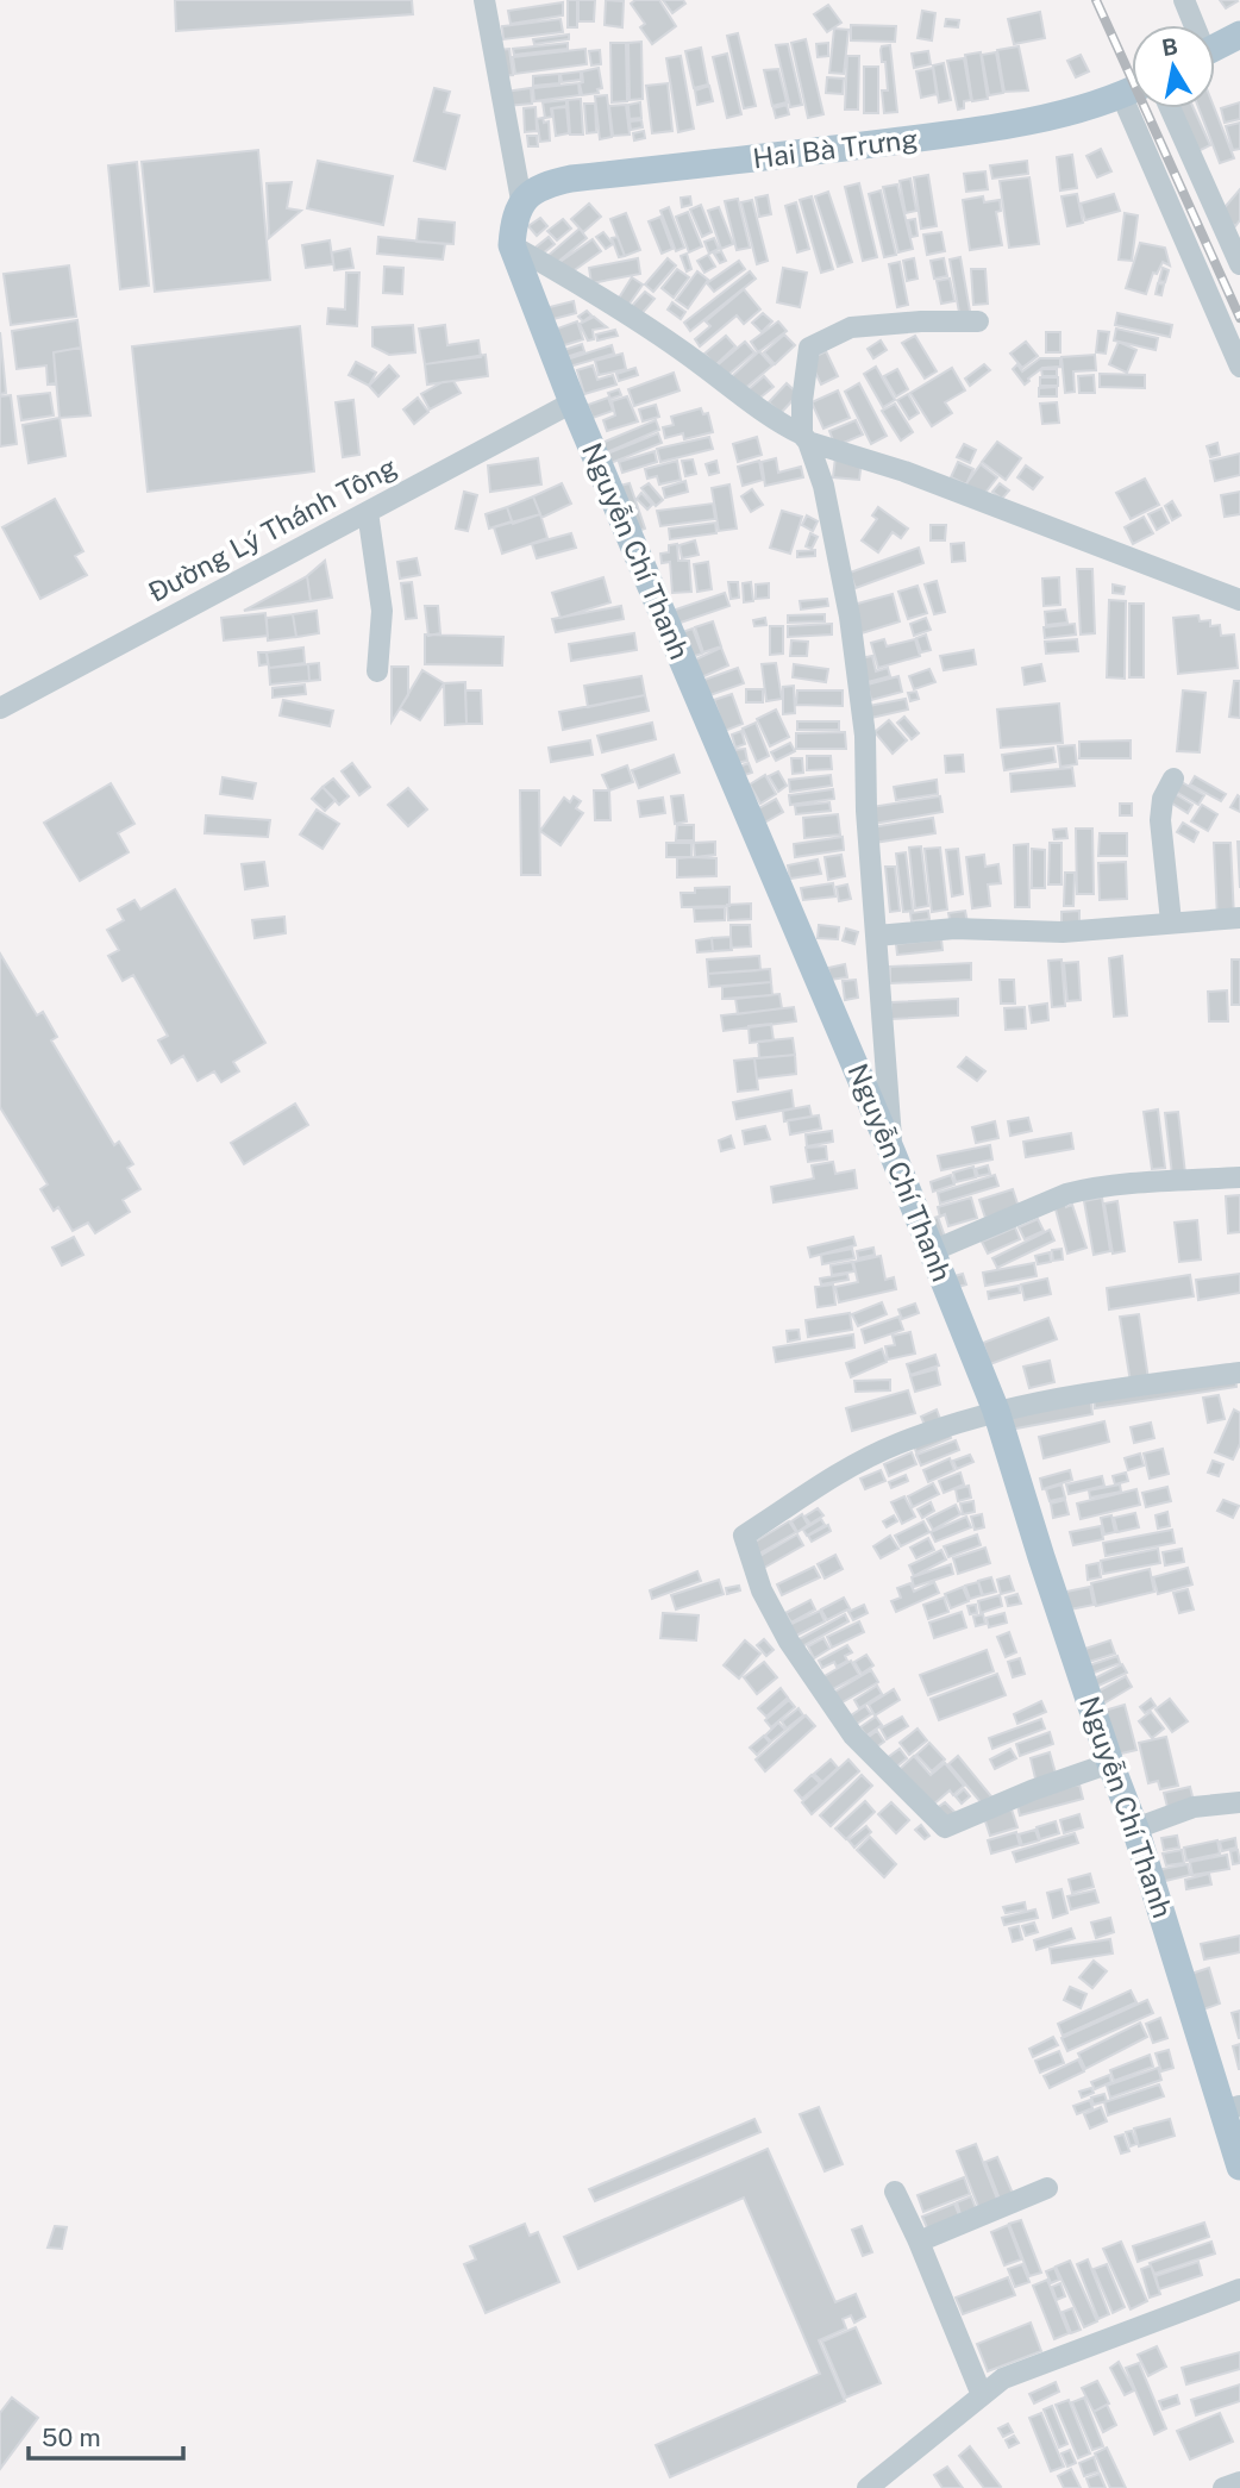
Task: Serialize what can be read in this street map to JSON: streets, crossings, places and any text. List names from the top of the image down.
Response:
{
  "streets": {
    "main road": ["Hai Bà Trưng", "Nguyễn Chí Thanh"],
    "street": ["Đường Lý Thánh Tông"]
  },
  "crossings": [
    ["Đường Lý Thánh Tông", "Nguyễn Chí Thanh"]
  ],
  "scale_bar": "50 m",
  "north": "top"
}
